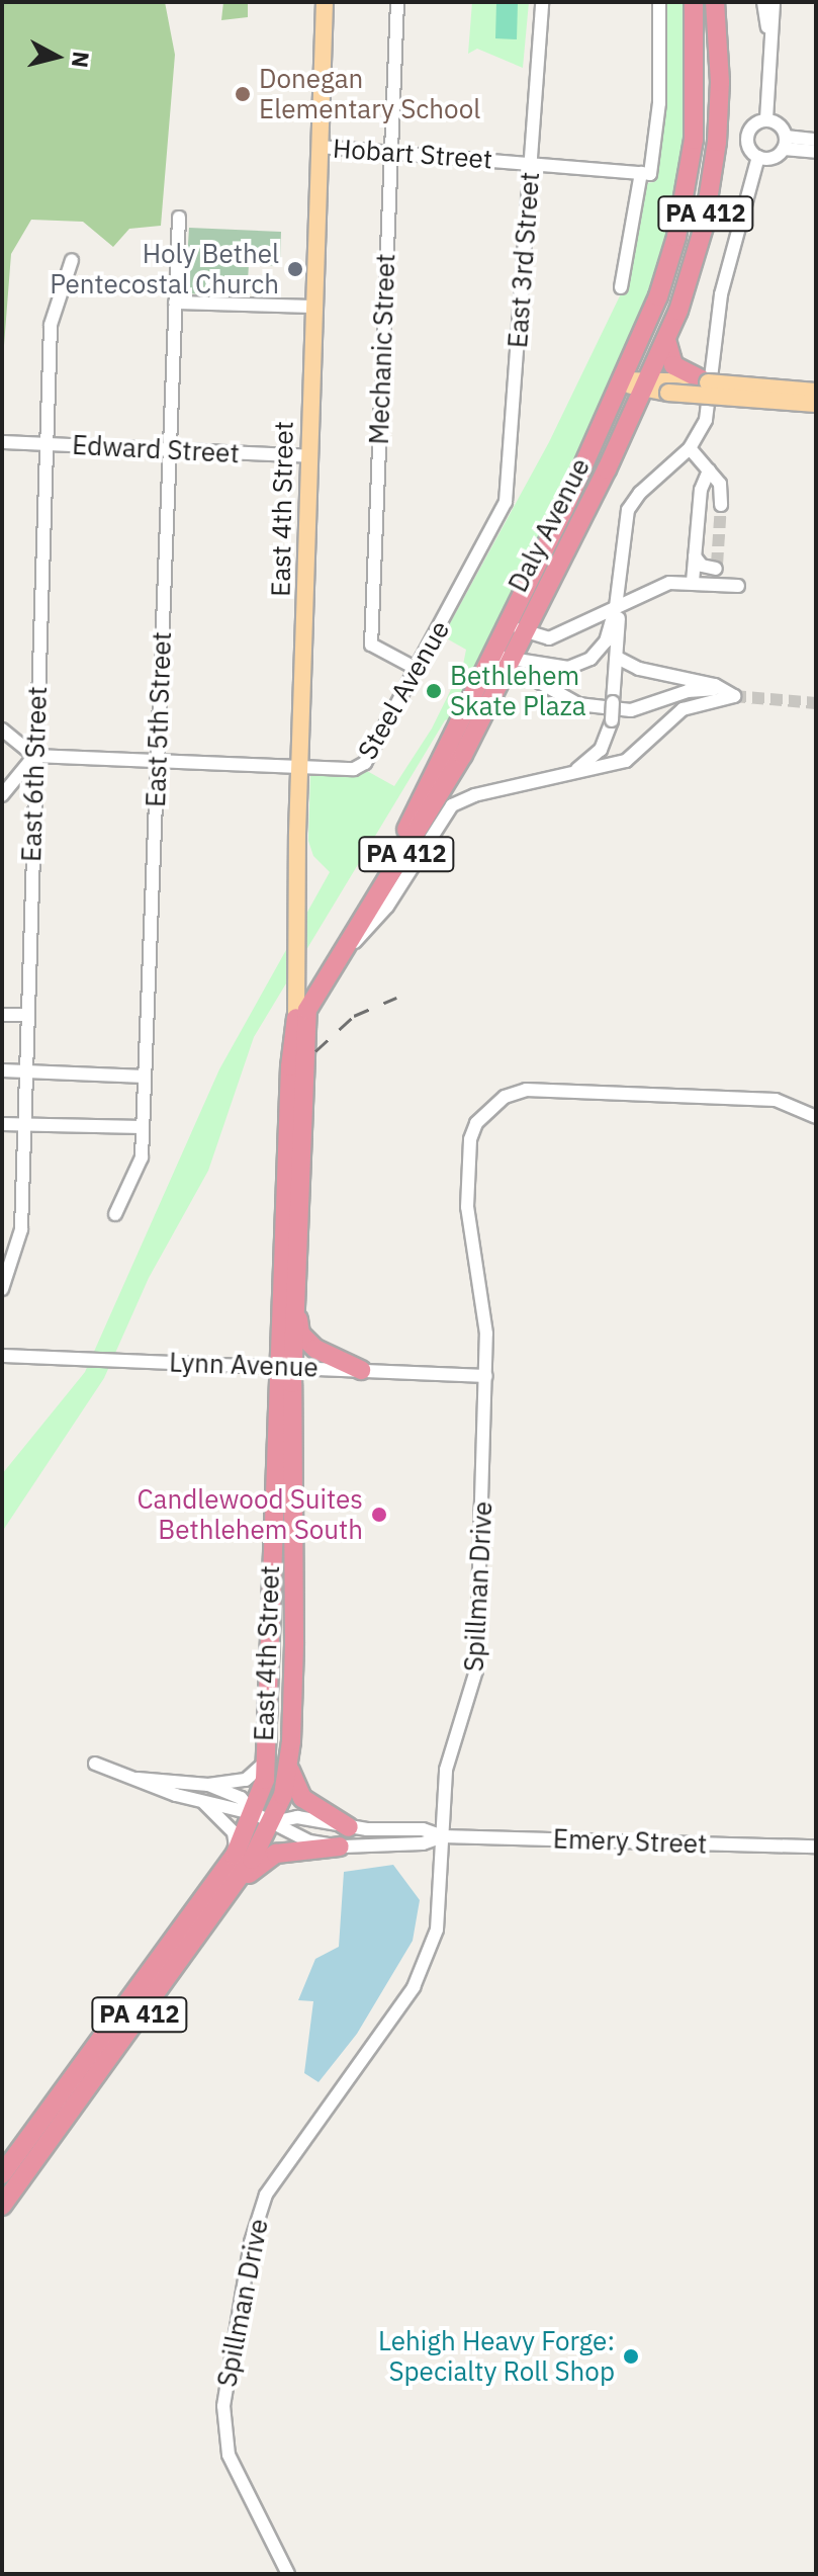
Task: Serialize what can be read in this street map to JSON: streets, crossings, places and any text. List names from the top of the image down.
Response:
{
  "streets": {
    "highway": ["PA 412", "East 4th Street", "Daly Avenue"],
    "street": [
      "Hobart Street",
      "East 3rd Street",
      "Mechanic Street",
      "Edward Street",
      "Steel Avenue",
      "East 5th Street",
      "East 6th Street",
      "Lynn Avenue",
      "Spillman Drive",
      "Emery Street"
    ]
  },
  "crossings": [
    ["Hobart Street", "East 3rd Street"],
    ["Hobart Street", "Mechanic Street"],
    ["Hobart Street", "East 4th Street"],
    ["East 3rd Street", "Steel Avenue"],
    ["Mechanic Street", "Steel Avenue"],
    ["Edward Street", "East 4th Street"],
    ["Edward Street", "East 5th Street"],
    ["Edward Street", "East 6th Street"],
    ["East 4th Street", "Daly Avenue"],
    ["East 4th Street", "Steel Avenue"],
    ["East 4th Street", "Lynn Avenue"],
    ["East 4th Street", "Emery Street"],
    ["Lynn Avenue", "Spillman Drive"],
    ["Spillman Drive", "Emery Street"]
  ],
  "places": [
    "Donegan Elementary School",
    "Holy Bethel Pentecostal Church",
    "Bethlehem Skate Plaza",
    "Candlewood Suites Bethlehem South",
    "Lehigh Heavy Forge: Specialty Roll Shop"
  ],
  "north": "right"
}
